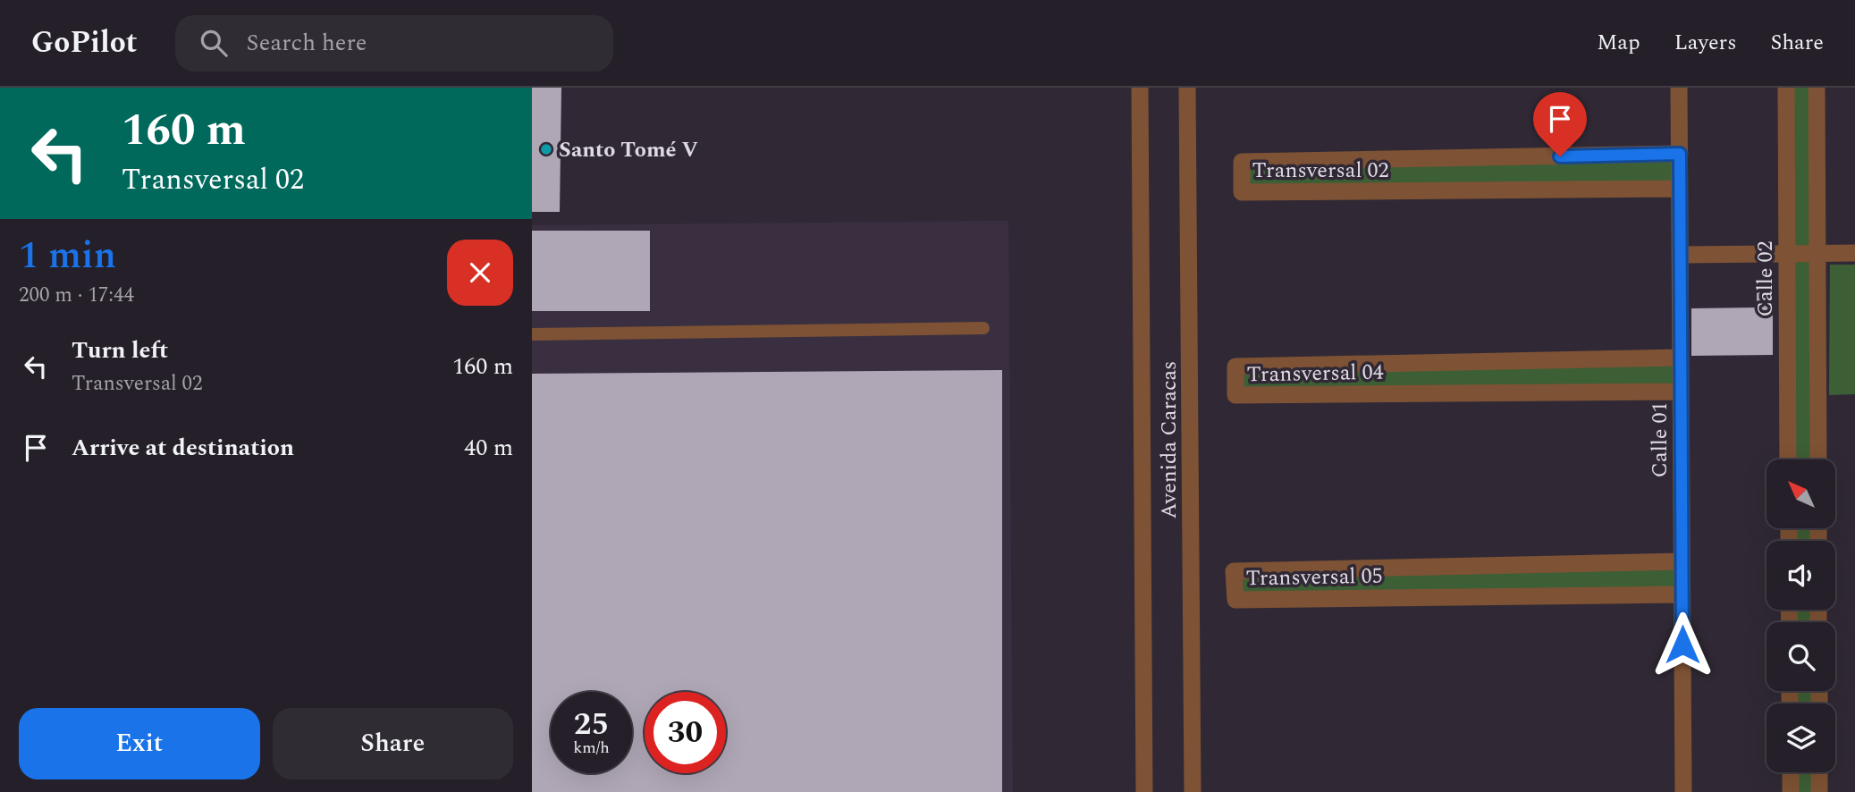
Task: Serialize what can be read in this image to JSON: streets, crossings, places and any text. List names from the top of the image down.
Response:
{
  "streets": {
    "street": [
      "Transversal 02",
      "Calle 02",
      "Transversal 04",
      "Avenida Caracas",
      "Calle 01",
      "Transversal 05"
    ]
  },
  "crossings": [
    ["Transversal 02", "Calle 01"],
    ["Transversal 04", "Calle 01"],
    ["Calle 01", "Transversal 05"]
  ],
  "places": ["Santo Tomé V"],
  "north": "top left",
  "page": {
    "header": "GoPilot",
    "search": "Search here",
    "nav": ["Map", "Layers", "Share"],
    "turn": ["160 m", "Transversal 02"],
    "heading": ["1 min", "200 m · 17:44"],
    "list": [
      {
        "name": "Turn left",
        "note": "Transversal 02",
        "value": "160 m"
      },
      {
        "name": "Arrive at destination",
        "value": "40 m"
      }
    ],
    "speed": "25 km/h",
    "limit": "30",
    "buttons": ["Exit", "Share"]
  }
}
